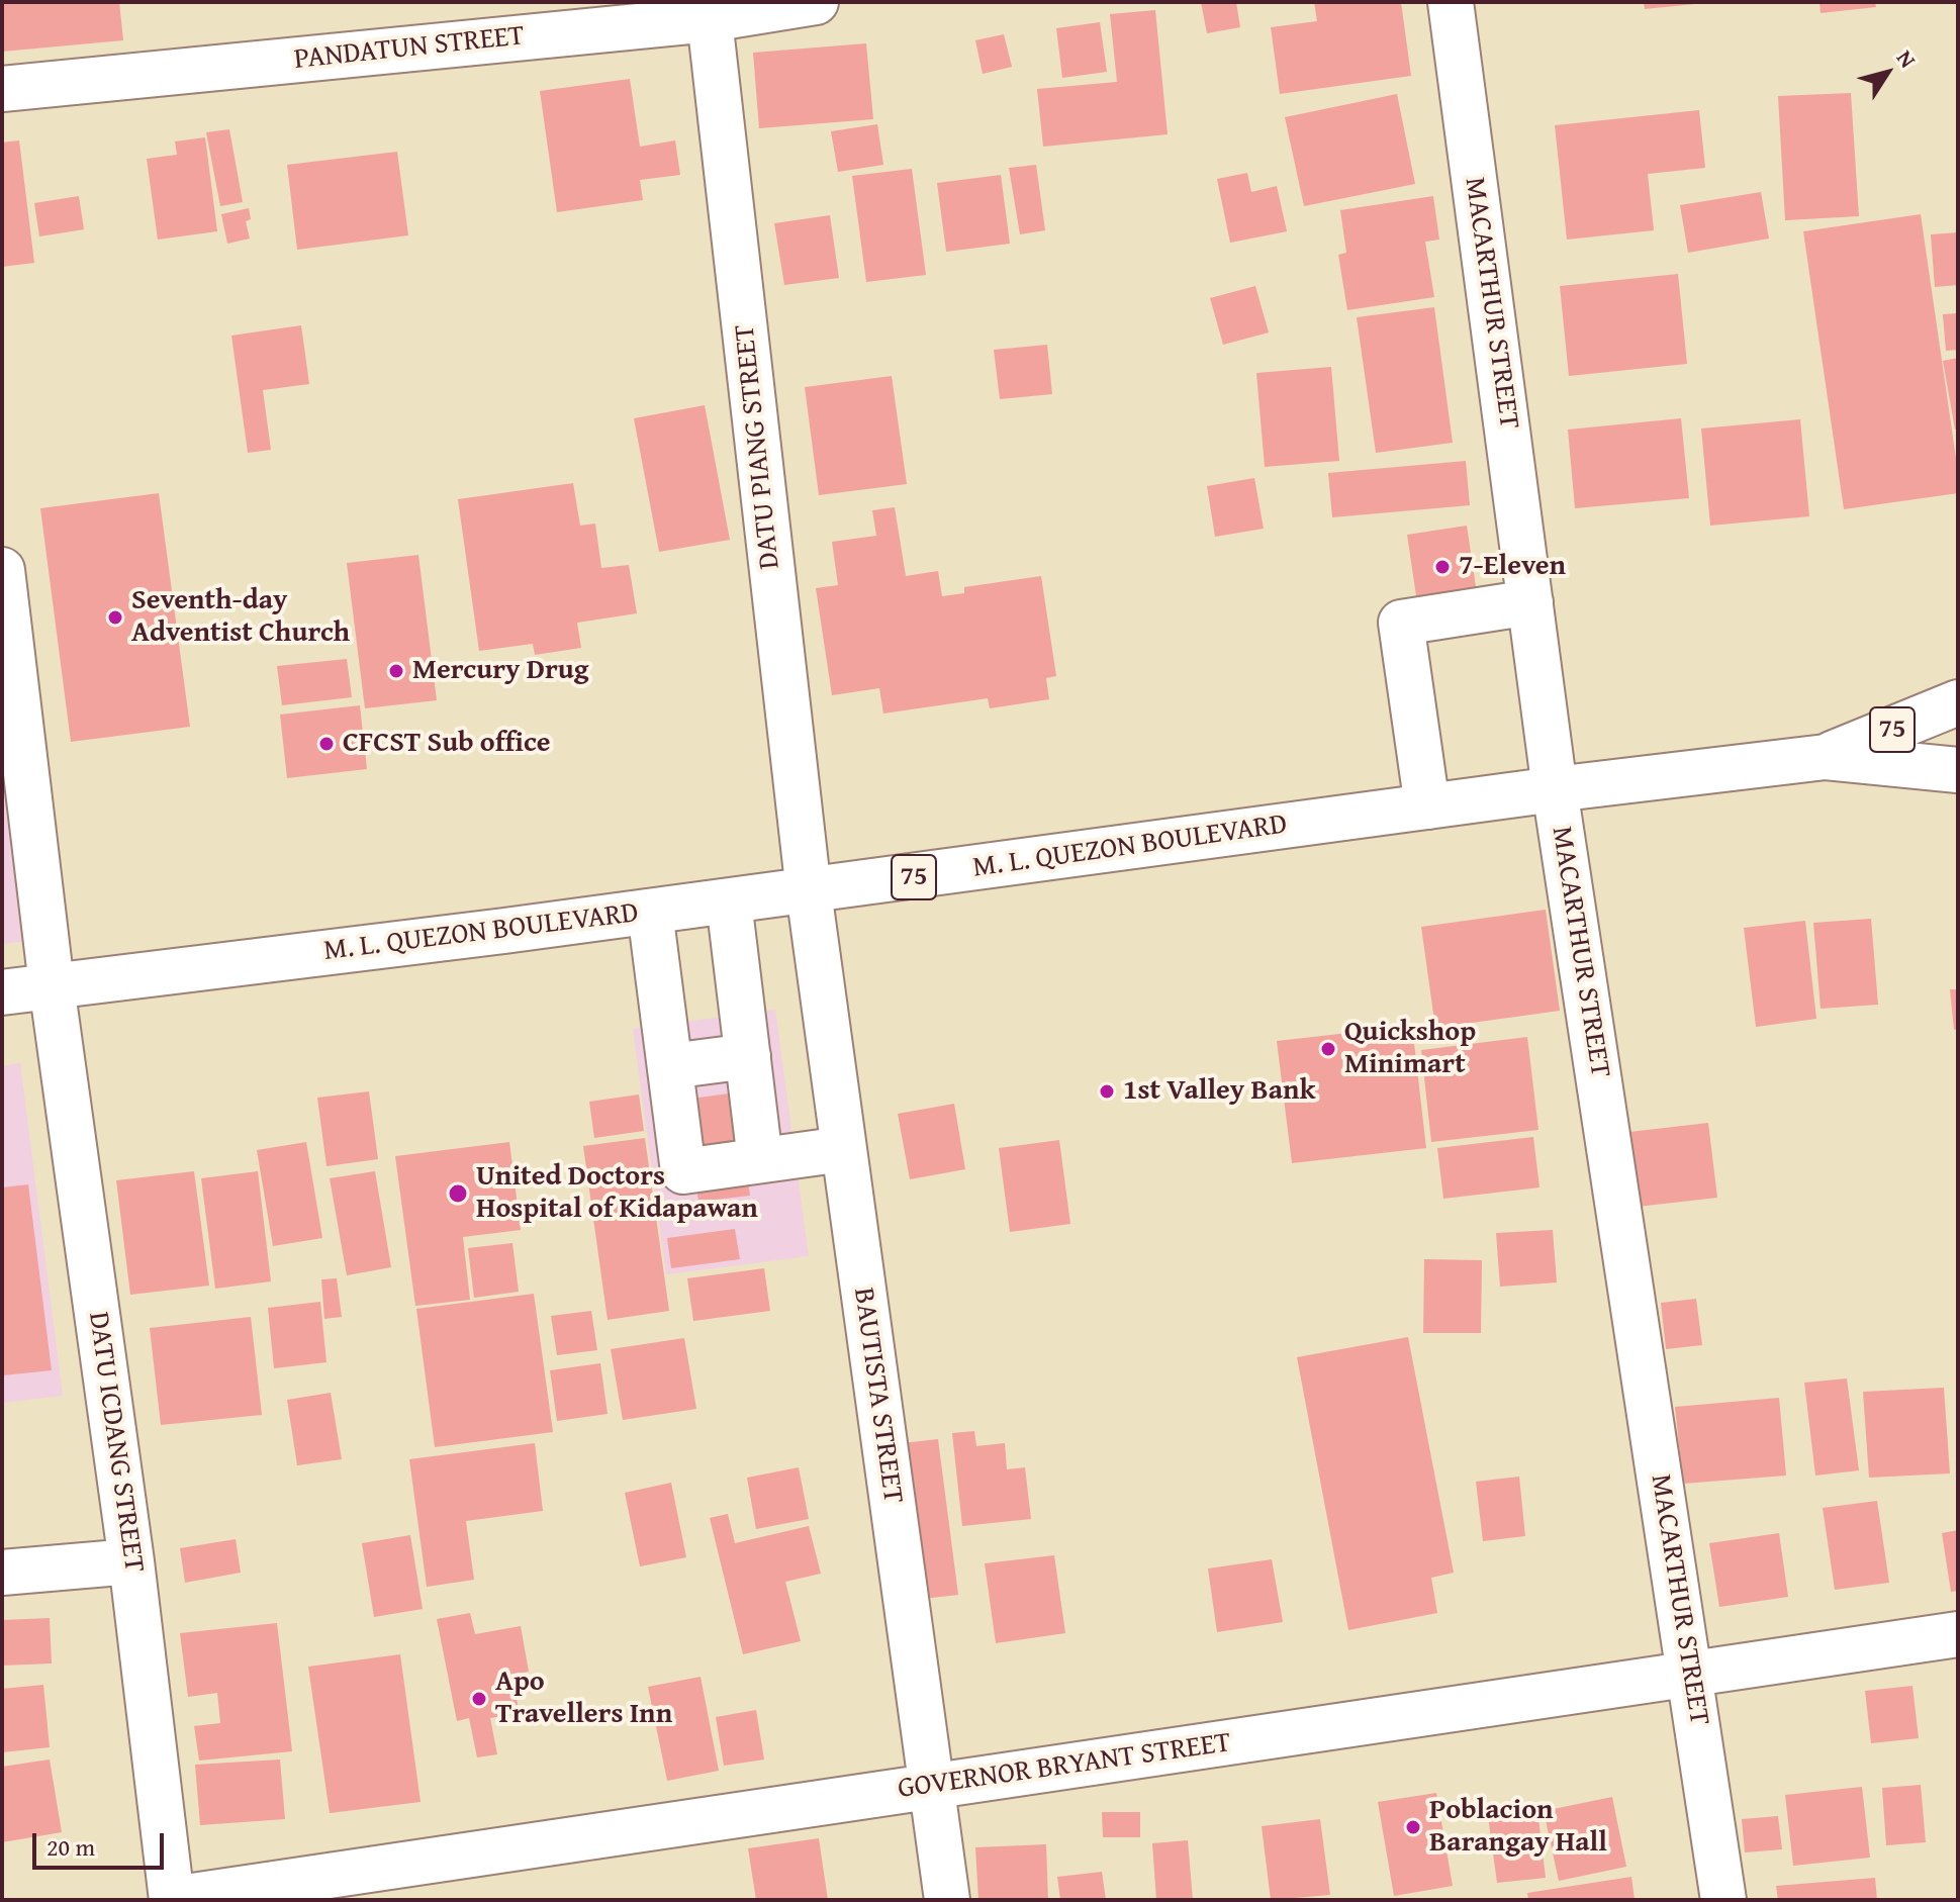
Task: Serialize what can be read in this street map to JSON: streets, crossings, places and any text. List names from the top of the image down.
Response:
{
  "streets": {
    "main road": [
      "PANDATUN STREET",
      "MACARTHUR STREET",
      "DATU PIANG STREET",
      "75",
      "M. L. QUEZON BOULEVARD",
      "BAUTISTA STREET",
      "DATU ICDANG STREET",
      "GOVERNOR BRYANT STREET"
    ]
  },
  "crossings": [
    ["PANDATUN STREET", "DATU PIANG STREET"],
    ["MACARTHUR STREET", "M. L. QUEZON BOULEVARD"],
    ["MACARTHUR STREET", "GOVERNOR BRYANT STREET"],
    ["DATU PIANG STREET", "M. L. QUEZON BOULEVARD"],
    ["DATU PIANG STREET", "BAUTISTA STREET"],
    ["M. L. QUEZON BOULEVARD", "BAUTISTA STREET"],
    ["M. L. QUEZON BOULEVARD", "DATU ICDANG STREET"],
    ["BAUTISTA STREET", "GOVERNOR BRYANT STREET"],
    ["DATU ICDANG STREET", "GOVERNOR BRYANT STREET"]
  ],
  "places": [
    "7-Eleven",
    "Seventh-day Adventist Church",
    "Mercury Drug",
    "CFCST Sub office",
    "Quickshop Minimart",
    "1st Valley Bank",
    "United Doctors Hospital of Kidapawan",
    "Apo Travellers Inn",
    "Poblacion Barangay Hall"
  ],
  "scale_bar": "20 m",
  "north": "top right"
}
